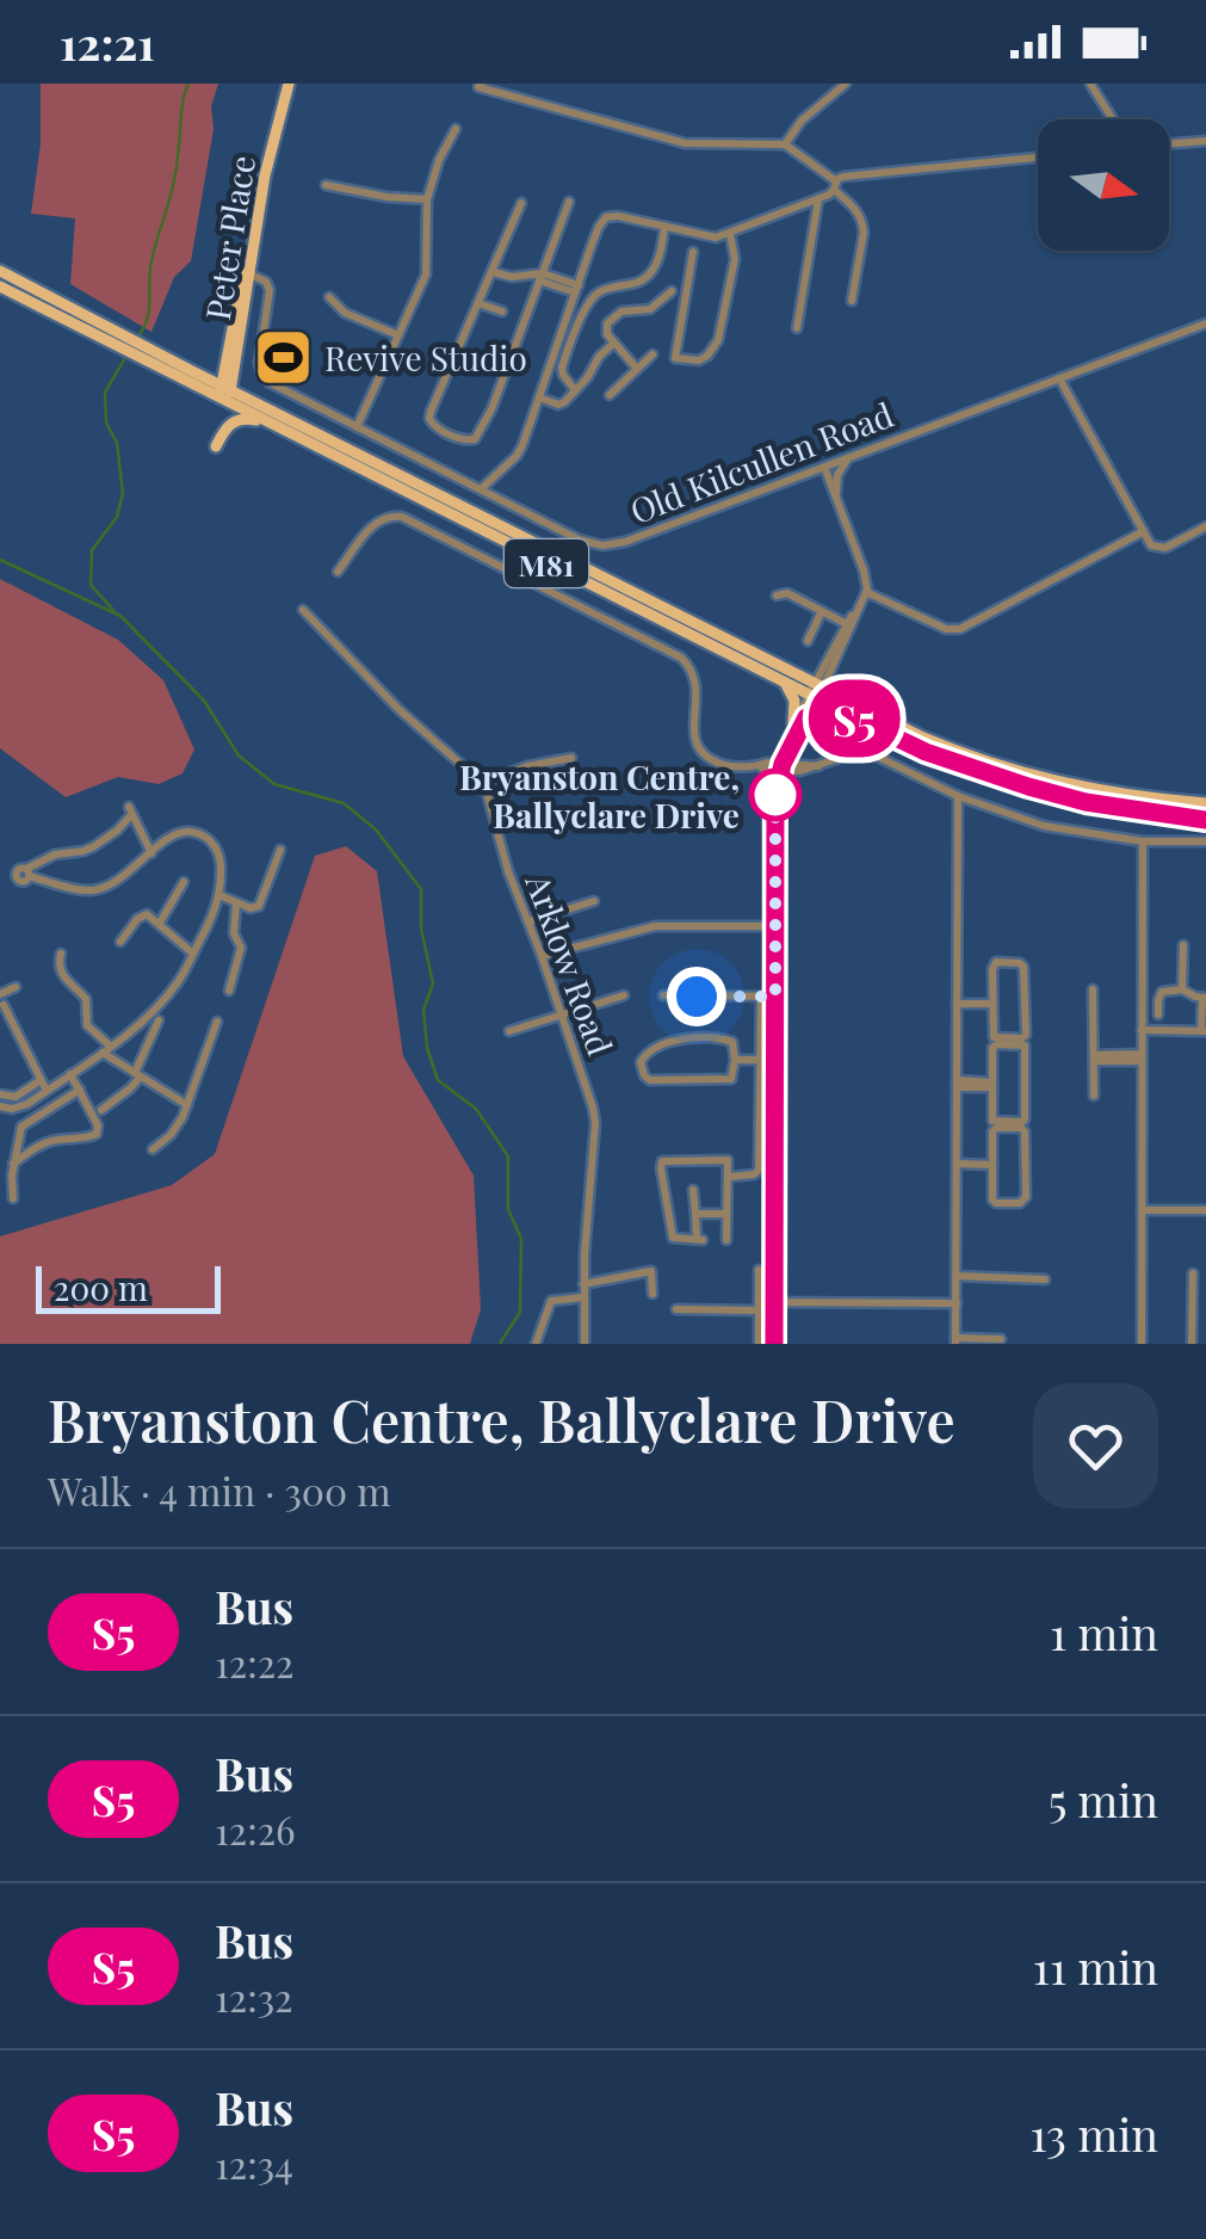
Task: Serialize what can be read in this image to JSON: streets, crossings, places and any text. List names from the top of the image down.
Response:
{
  "streets": {
    "main road": ["Peter Place", "M81"],
    "street": ["Old Kilcullen Road", "Arklow Road"]
  },
  "crossings": [
    ["Peter Place", "Old Kilcullen Road"],
    ["Peter Place", "M81"]
  ],
  "places": {
    "sports": ["Revive Studio"],
    "other": ["Bryanston Centre, Ballyclare Drive"]
  },
  "lines": ["bus line S5"],
  "scale_bar": "200 m",
  "north": "right",
  "page": {
    "status": "12:21",
    "on_map": "S5",
    "scale": "200 m",
    "heading": ["Bryanston Centre, Ballyclare Drive", "Walk · 4 min · 300 m"],
    "list": [
      {
        "mark": "S5",
        "name": "Bus",
        "note": "12:22",
        "value": "1 min"
      },
      {
        "mark": "S5",
        "name": "Bus",
        "note": "12:26",
        "value": "5 min"
      },
      {
        "mark": "S5",
        "name": "Bus",
        "note": "12:32",
        "value": "11 min"
      },
      {
        "mark": "S5",
        "name": "Bus",
        "note": "12:34",
        "value": "13 min"
      }
    ]
  }
}
